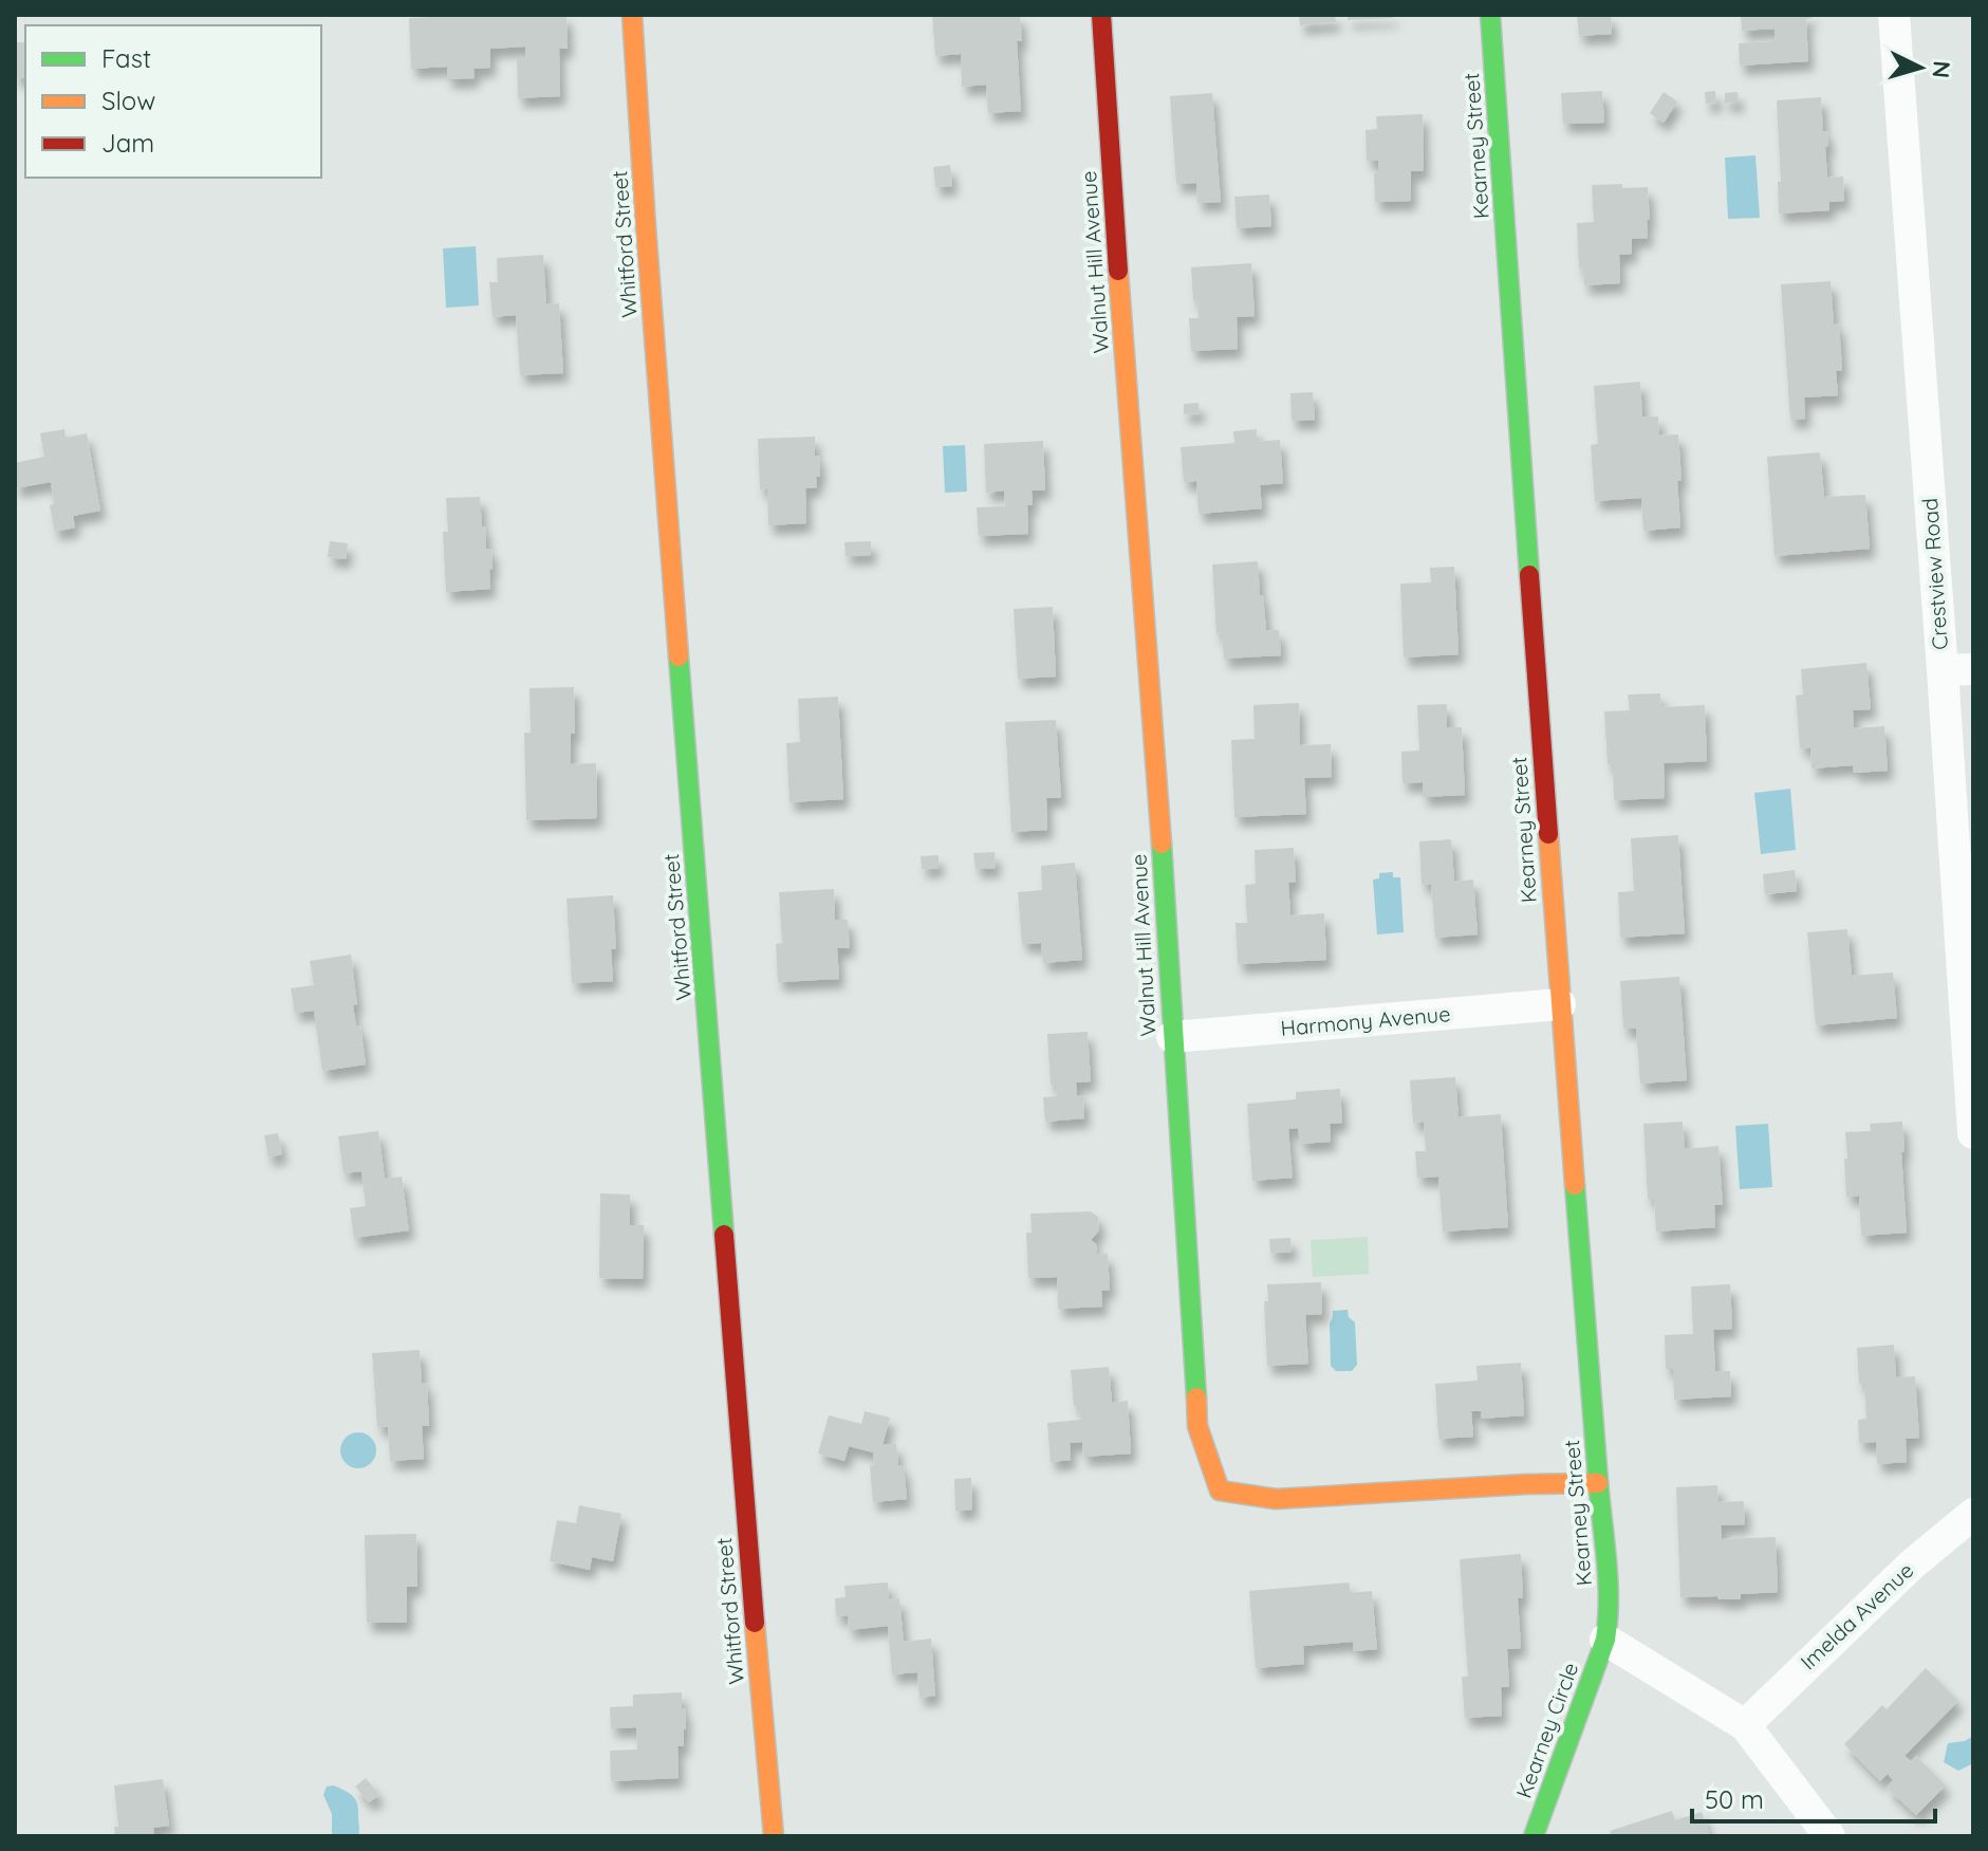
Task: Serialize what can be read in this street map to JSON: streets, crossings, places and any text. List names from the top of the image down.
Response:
{
  "streets": {
    "street": [
      "Kearney Street",
      "Whitford Street",
      "Walnut Hill Avenue",
      "Crestview Road",
      "Harmony Avenue",
      "Imelda Avenue",
      "Kearney Circle"
    ]
  },
  "crossings": [
    ["Kearney Street", "Walnut Hill Avenue"],
    ["Kearney Street", "Harmony Avenue"],
    ["Kearney Street", "Kearney Circle"],
    ["Walnut Hill Avenue", "Harmony Avenue"]
  ],
  "legend": ["Fast", "Slow", "Jam"],
  "scale_bar": "50 m",
  "north": "right"
}
